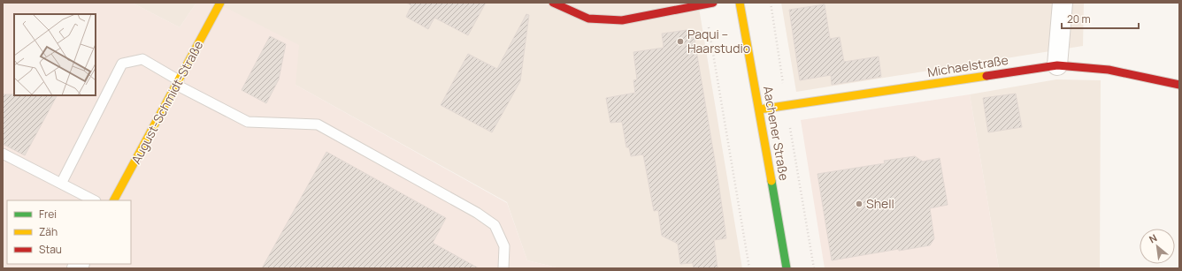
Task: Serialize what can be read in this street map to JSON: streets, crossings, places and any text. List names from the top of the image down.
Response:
{
  "streets": {
    "street": ["Michaelstraße", "August-Schmidt-Straße", "Aachener Straße"]
  },
  "crossings": [
    ["Michaelstraße", "Aachener Straße"]
  ],
  "places": ["Paqui – Haarstudio", "Shell"],
  "legend": ["Frei", "Zäh", "Stau"],
  "scale_bar": "20 m",
  "north": "top left"
}
